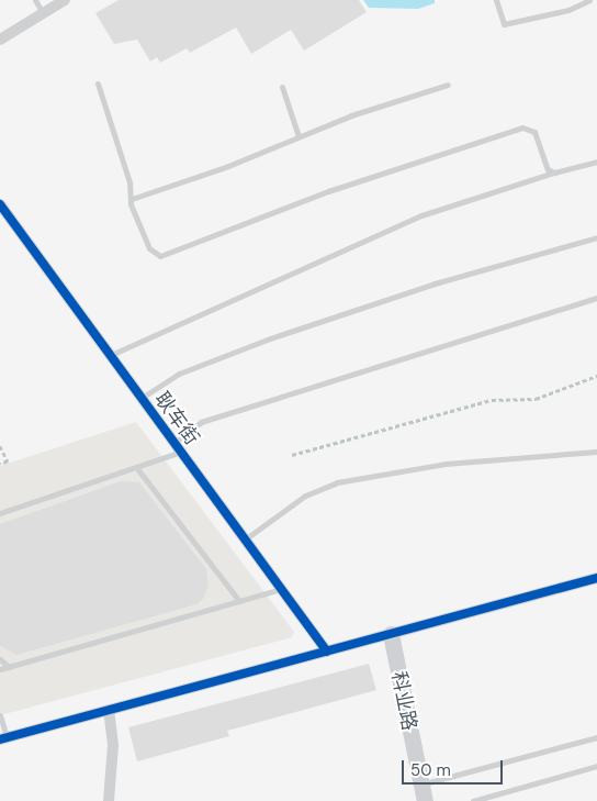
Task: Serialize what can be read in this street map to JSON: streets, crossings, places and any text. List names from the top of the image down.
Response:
{
  "streets": {
    "street": ["耿车街", "科业路"]
  },
  "scale_bar": "50 m"
}
